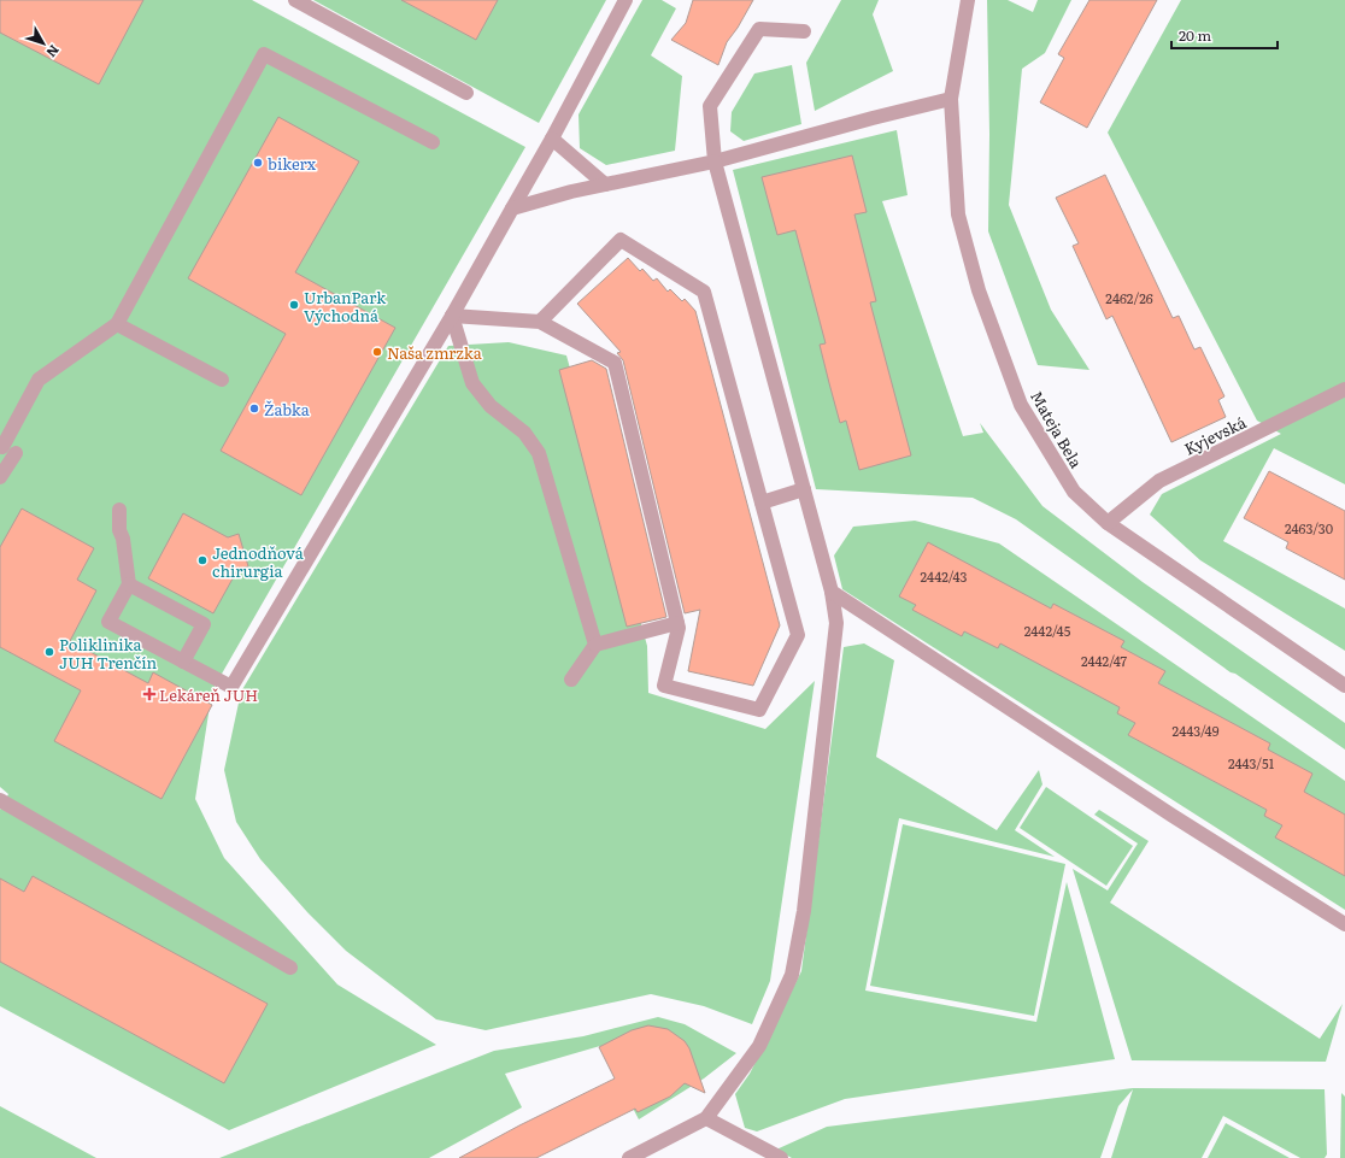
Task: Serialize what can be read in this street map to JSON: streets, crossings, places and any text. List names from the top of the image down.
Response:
{
  "streets": {
    "street": ["Mateja Bela", "Kyjevská"]
  },
  "crossings": [
    ["Mateja Bela", "Kyjevská"]
  ],
  "places": {
    "other": [
      "bikerx",
      "UrbanPark Východná",
      "Naša zmrzka",
      "Žabka",
      "Jednodňová chirurgia",
      "Poliklinika JUH Trenčín"
    ],
    "health": ["Lekáreň JUH"]
  },
  "house_numbers": [
    "2462/26",
    "2463/30",
    "2442/43",
    "2442/45",
    "2442/47",
    "2443/49",
    "2443/51"
  ],
  "scale_bar": "20 m",
  "north": "bottom right"
}
